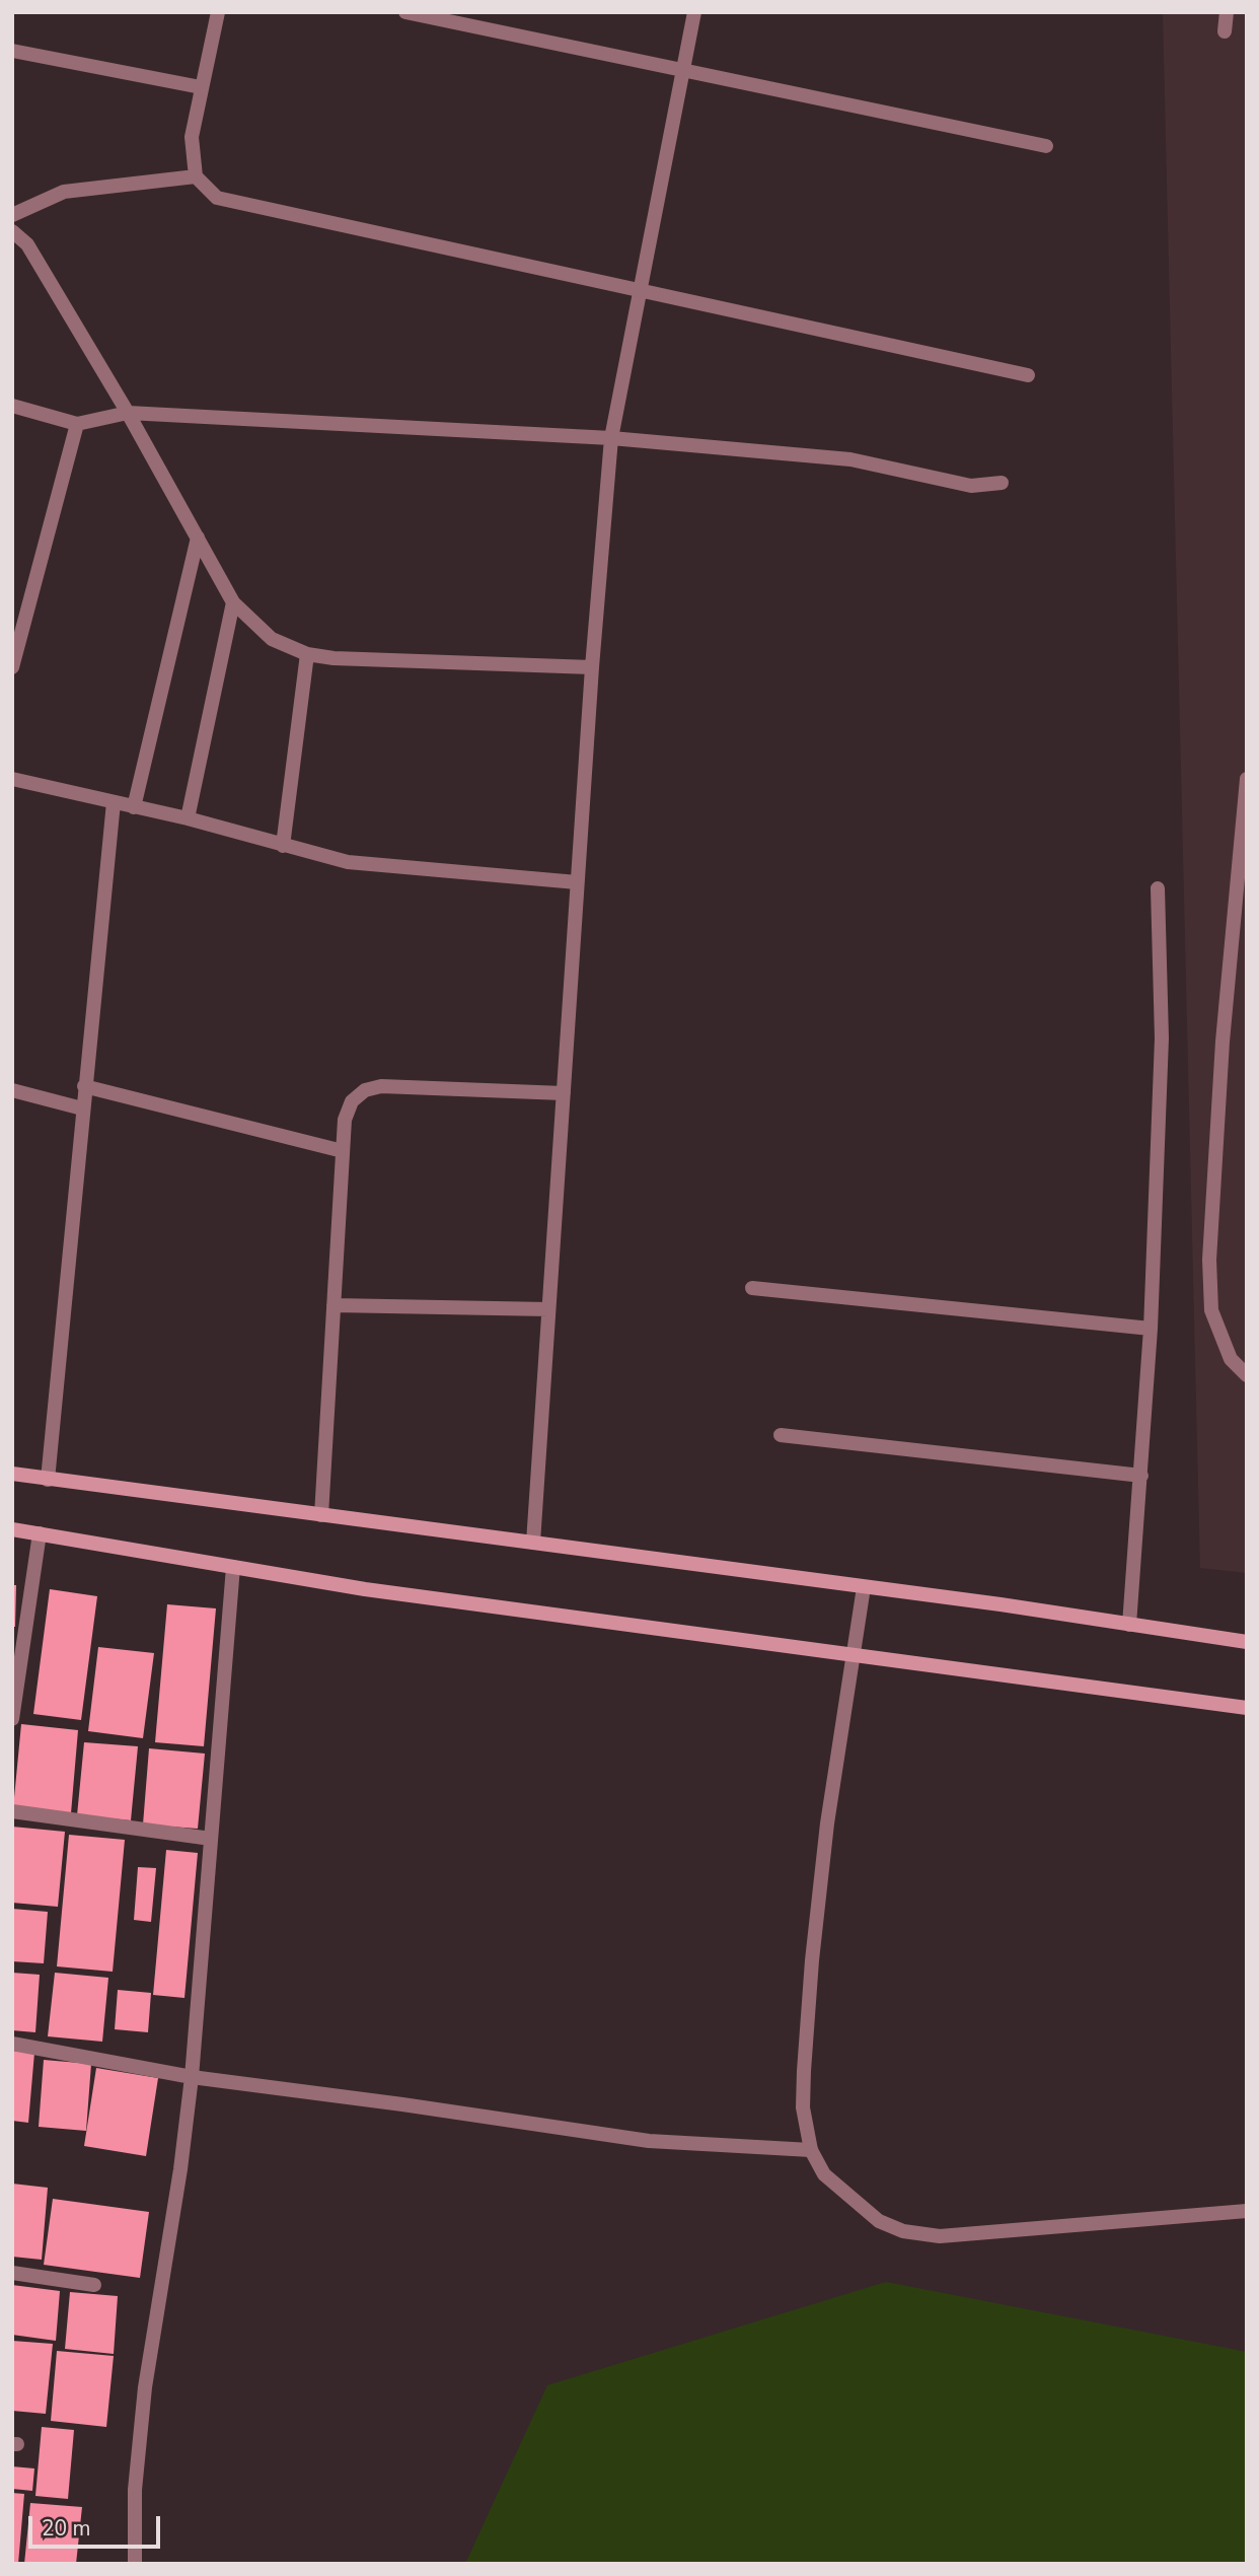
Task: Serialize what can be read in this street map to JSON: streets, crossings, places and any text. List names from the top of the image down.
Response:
{
  "scale_bar": "20 m"
}
